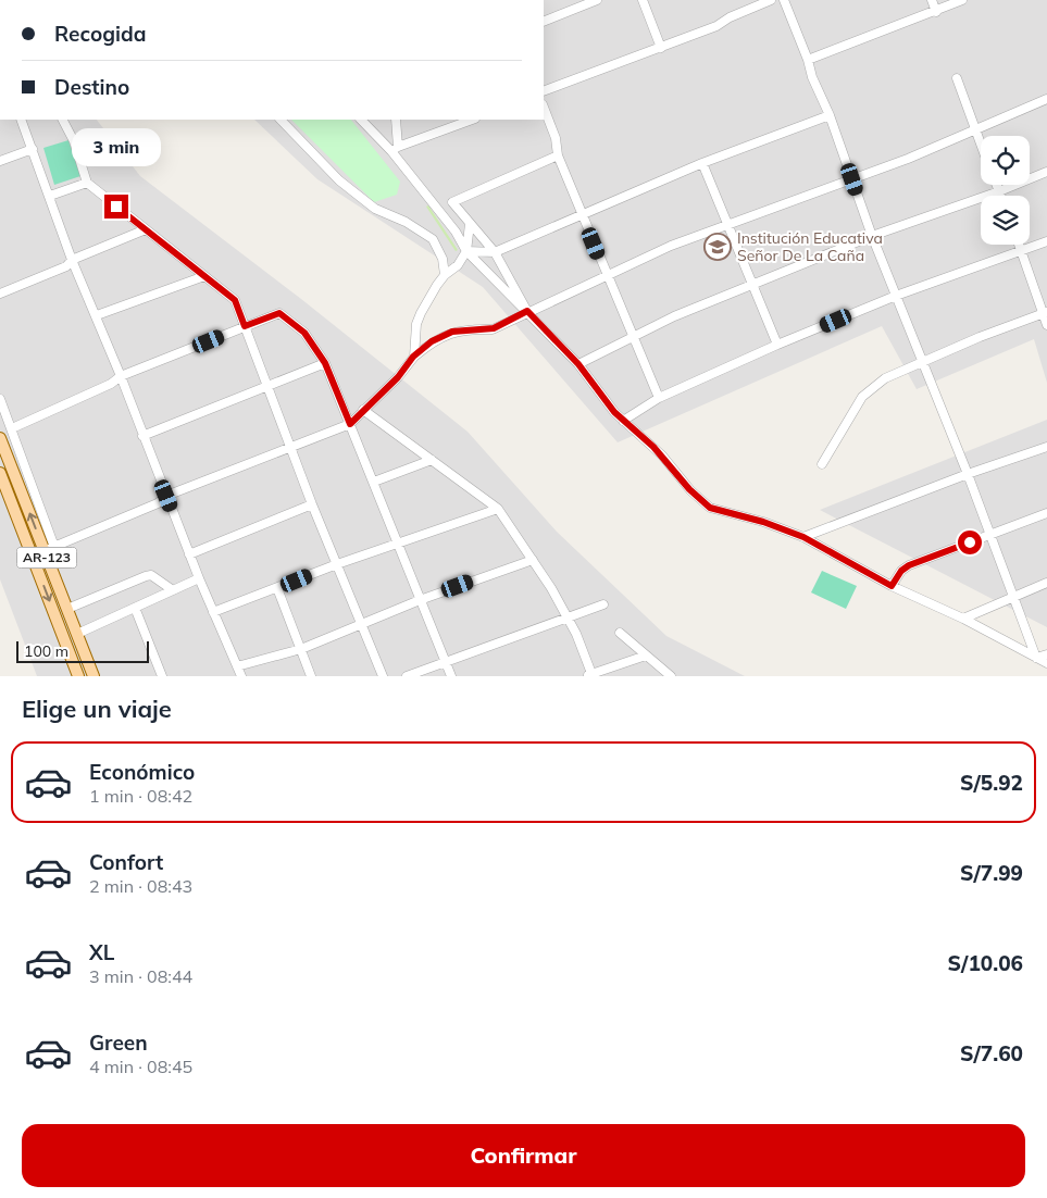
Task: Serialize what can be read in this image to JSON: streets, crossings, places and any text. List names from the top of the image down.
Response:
{
  "streets": {
    "main road": ["AR-123"]
  },
  "places": {
    "school or university": ["Institución Educativa Señor De La Caña"]
  },
  "scale_bar": "100 m",
  "page": {
    "banner": ["Recogida", "Destino"],
    "bubble": "3 min",
    "scale": "100 m",
    "heading": "Elige un viaje",
    "list": [
      {
        "name": "Económico",
        "note": "1 min · 08:42",
        "value": "S/5.92"
      },
      {
        "name": "Confort",
        "note": "2 min · 08:43",
        "value": "S/7.99"
      },
      {
        "name": "XL",
        "note": "3 min · 08:44",
        "value": "S/10.06"
      },
      {
        "name": "Green",
        "note": "4 min · 08:45",
        "value": "S/7.60"
      }
    ],
    "buttons": "Confirmar"
  }
}
